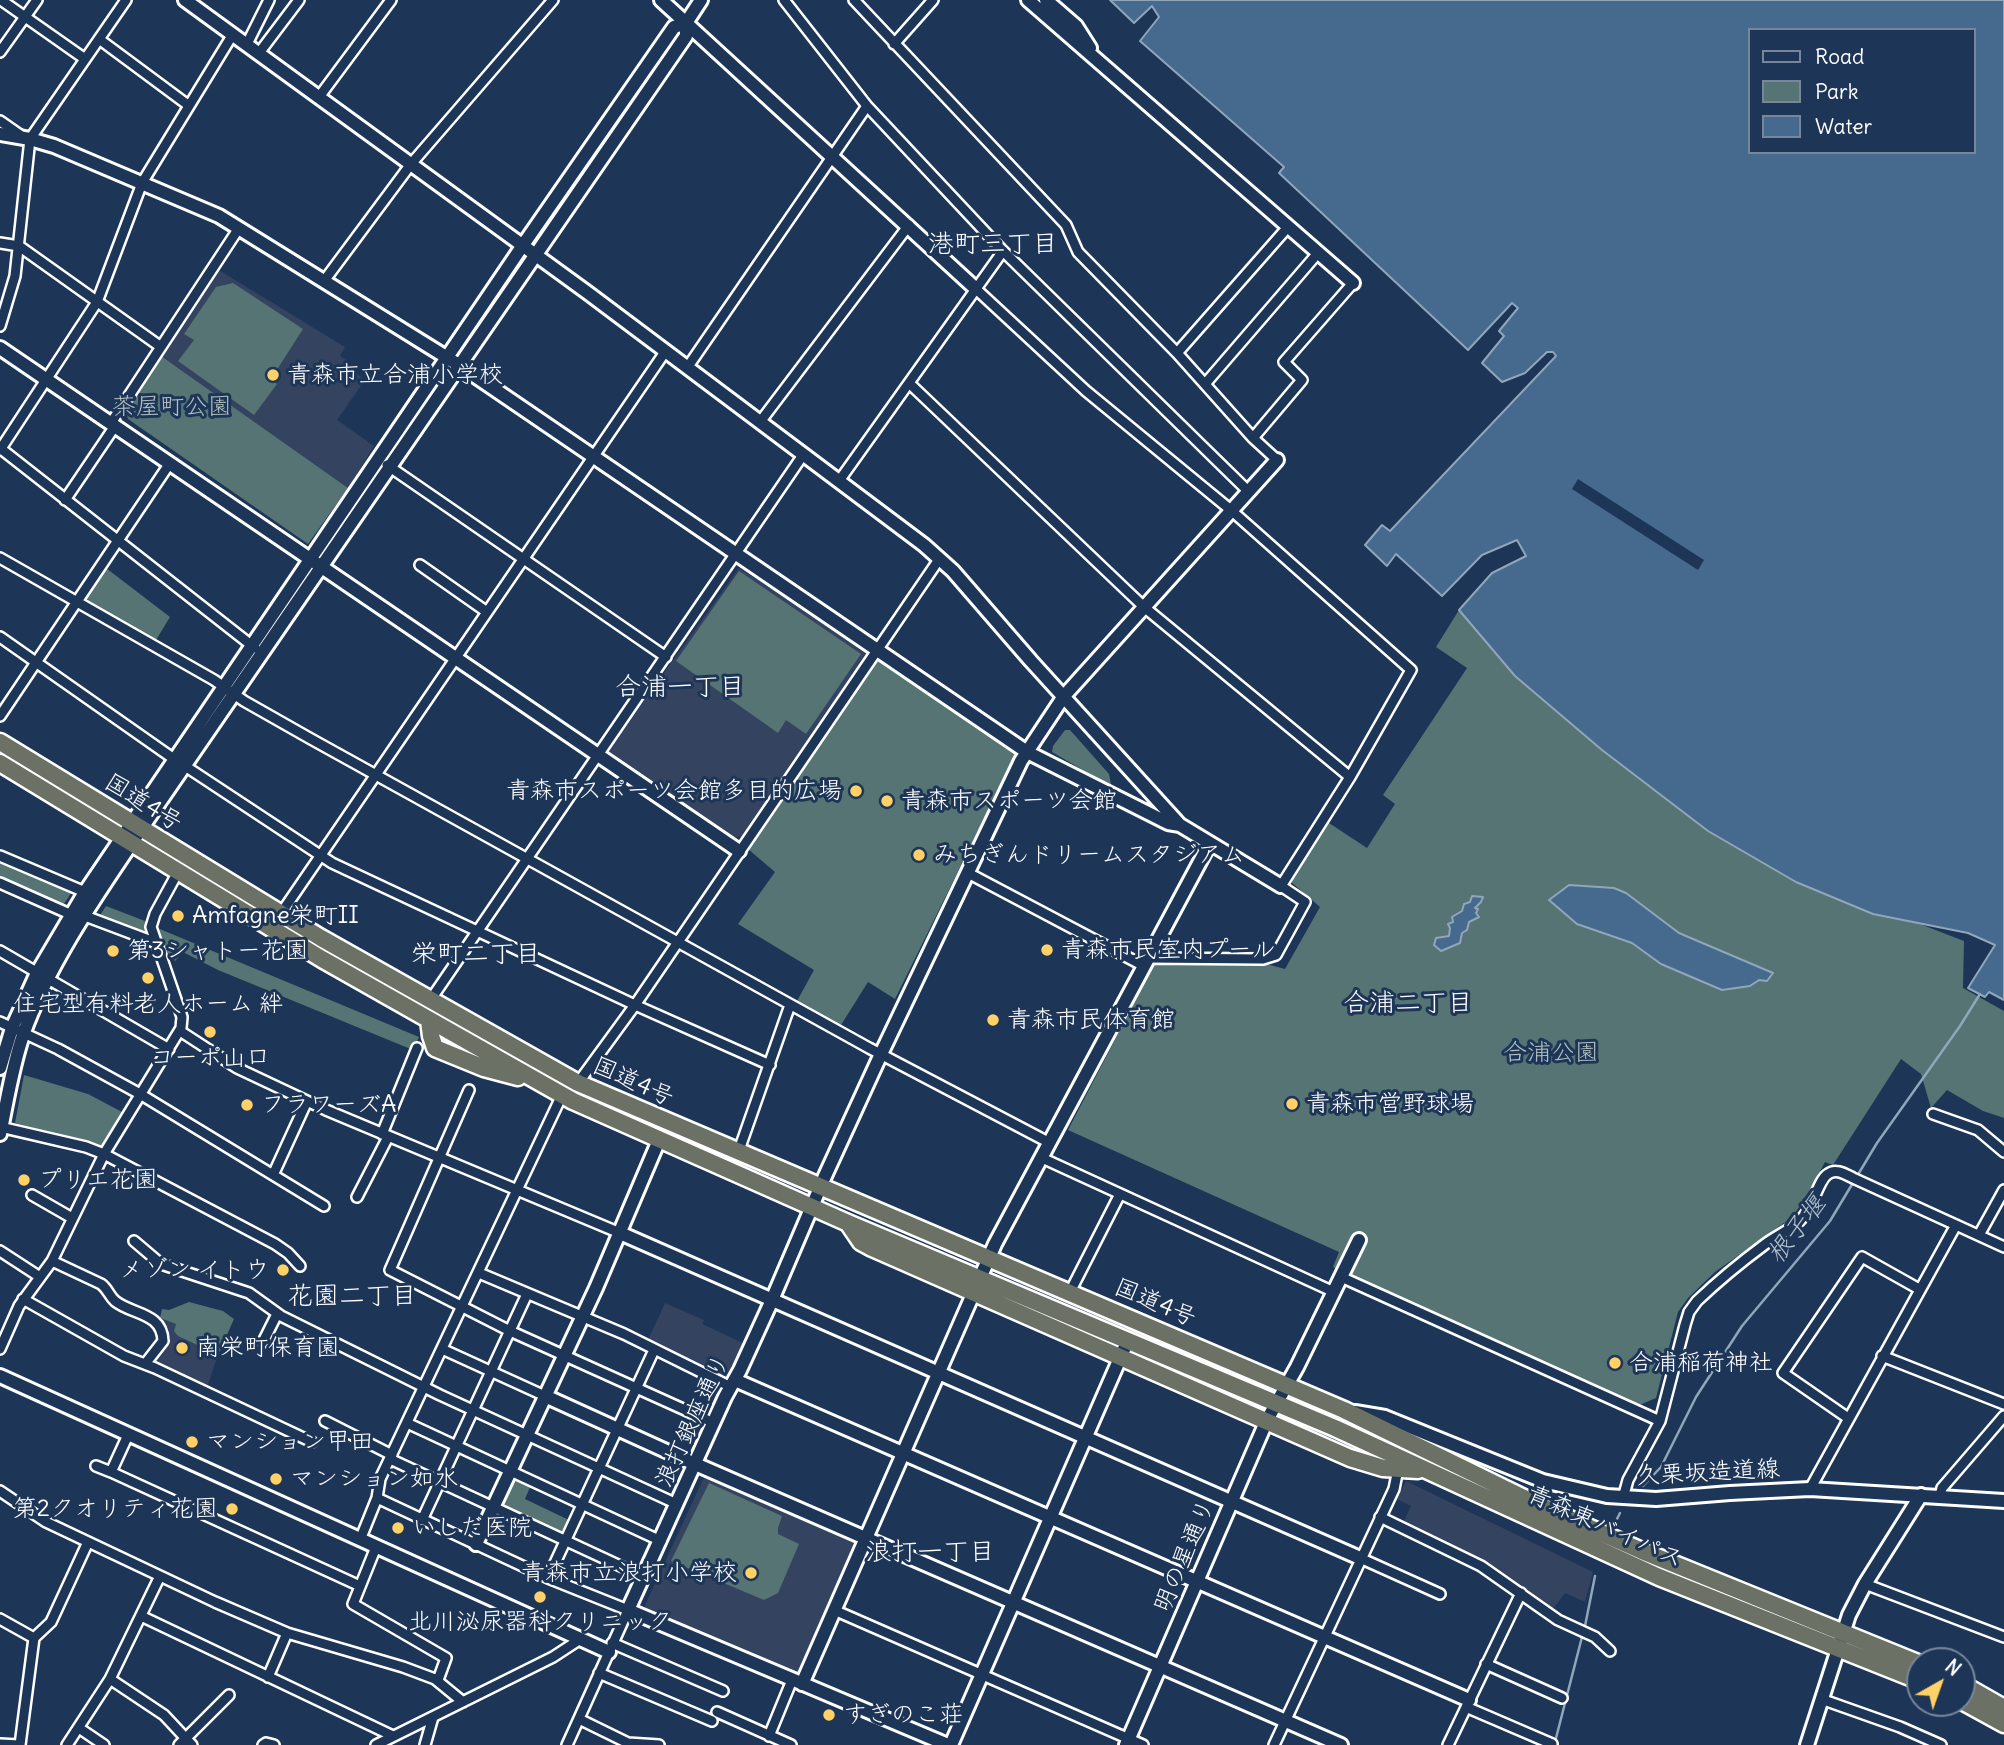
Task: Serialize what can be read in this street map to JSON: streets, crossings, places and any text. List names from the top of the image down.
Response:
{
  "streets": {
    "highway": ["国道4号", "青森東バイパス"],
    "street": ["浪打銀座通り", "久栗坂造道線", "明の星通り"]
  },
  "crossings": [
    ["国道4号", "浪打銀座通り"],
    ["国道4号", "青森東バイパス"],
    ["国道4号", "明の星通り"],
    ["久栗坂造道線", "青森東バイパス"],
    ["青森東バイパス", "明の星通り"]
  ],
  "districts": [
    "港町三丁目",
    "合浦一丁目",
    "栄町二丁目",
    "合浦二丁目",
    "花園二丁目",
    "浪打一丁目"
  ],
  "water": ["根子堰"],
  "parks": ["茶屋町公園", "合浦公園"],
  "places": [
    "青森市立合浦小学校",
    "青森市スポーツ会館多目的広場",
    "青森市スポーツ会館",
    "みちぎんドリームスタジアム",
    "Amfagne栄町II",
    "青森市民室内プール",
    "第3シャトー花園",
    "住宅型有料老人ホーム 絆",
    "青森市民体育館",
    "コーポ山口",
    "青森市営野球場",
    "フラワーズA",
    "プリエ花園",
    "メゾン イトウ",
    "南栄町保育園",
    "合浦稲荷神社",
    "マンション甲田",
    "マンション如水",
    "第2クオリティ花園",
    "いしだ医院",
    "青森市立浪打小学校",
    "北川泌尿器科クリニック",
    "すぎのこ荘"
  ],
  "legend": ["Road", "Park", "Water"],
  "north": "top right"
}
